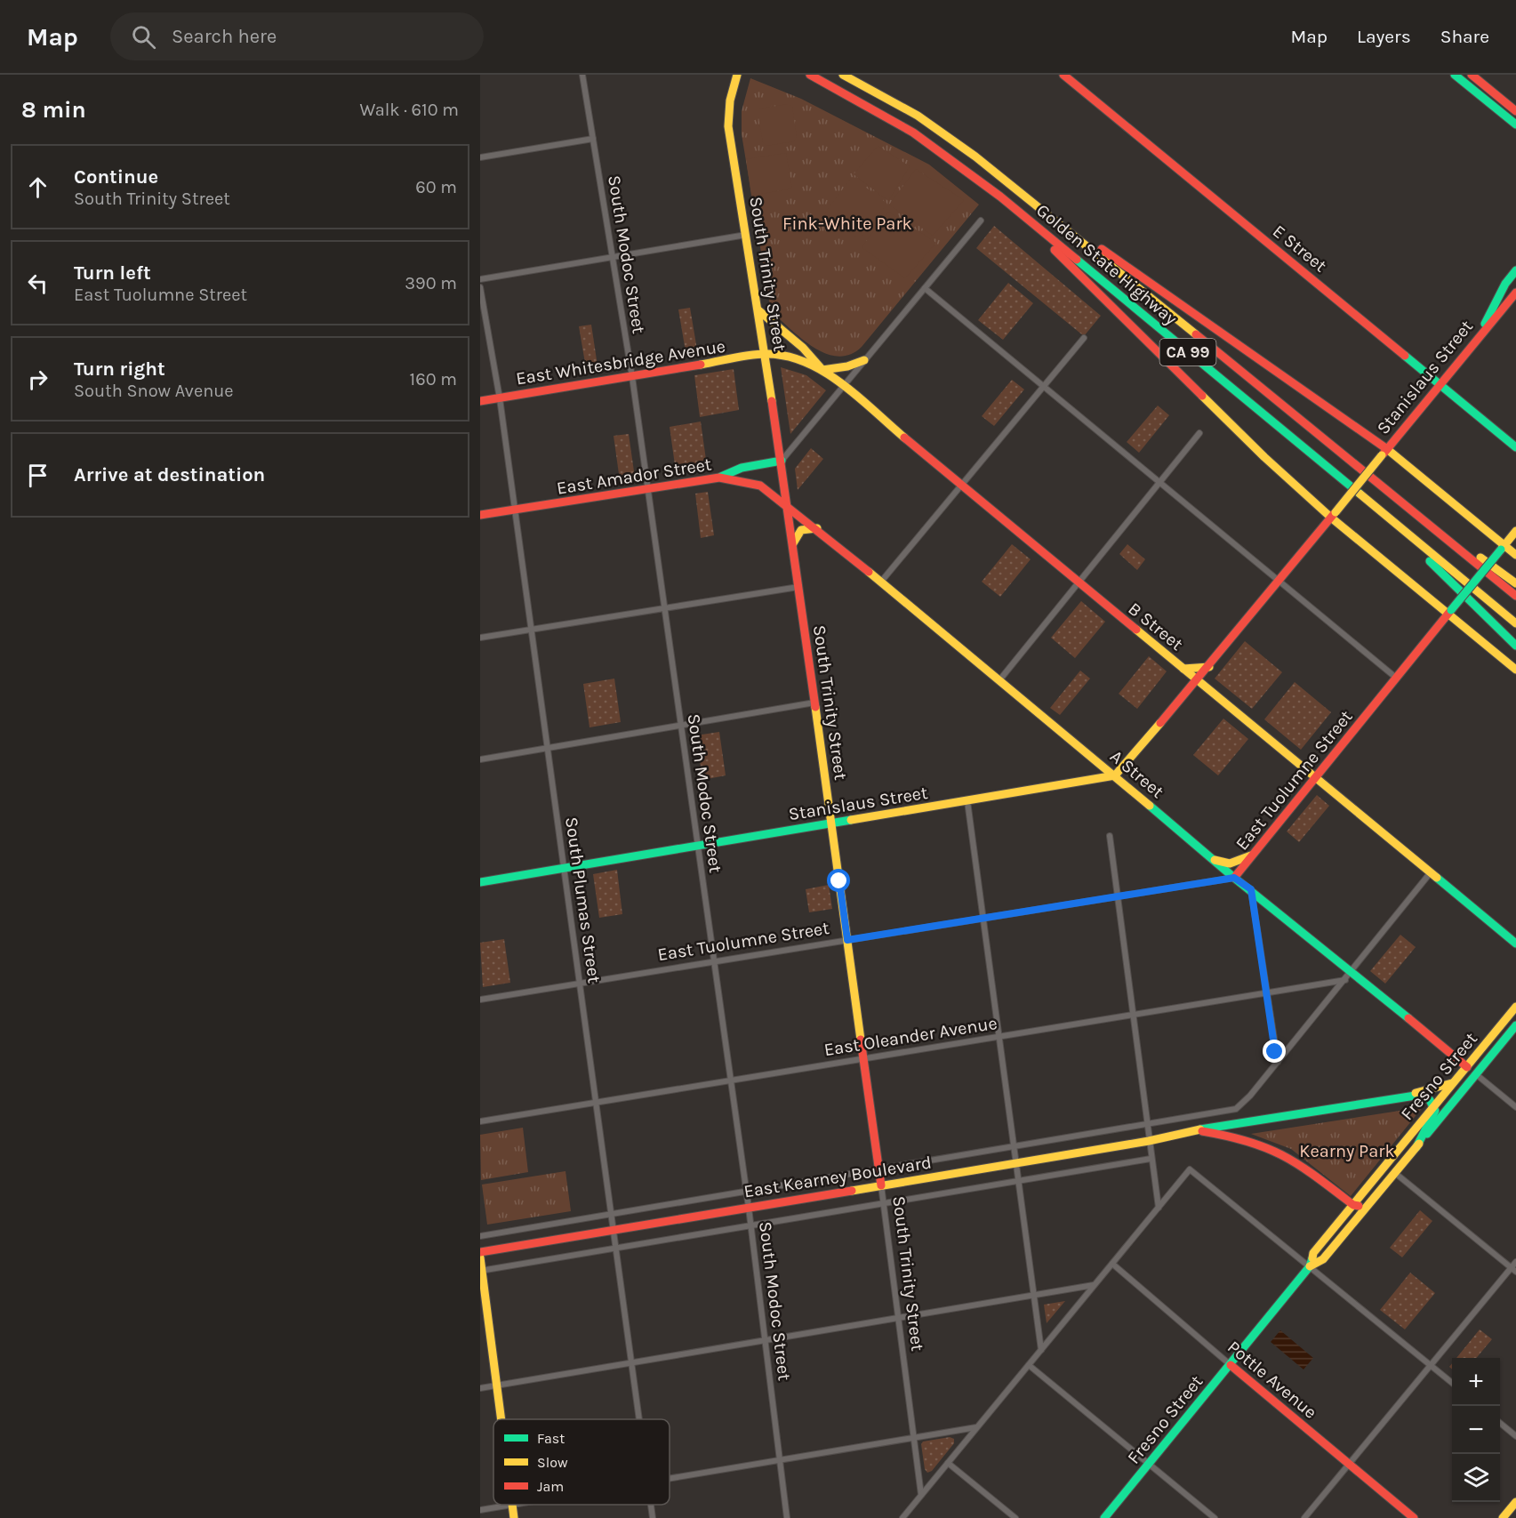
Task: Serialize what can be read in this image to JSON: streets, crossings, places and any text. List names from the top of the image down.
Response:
{
  "streets": {
    "main road": [
      "E Street",
      "Golden State Highway",
      "South Trinity Street",
      "CA 99",
      "East Whitesbridge Avenue",
      "Stanislaus Street",
      "East Amador Street",
      "B Street",
      "A Street",
      "East Tuolumne Street",
      "Fresno Street",
      "East Kearney Boulevard",
      "Pottle Avenue"
    ],
    "street": ["South Modoc Street", "South Plumas Street", "East Oleander Avenue"]
  },
  "crossings": [
    ["E Street", "Stanislaus Street"],
    ["South Modoc Street", "East Whitesbridge Avenue"],
    ["South Modoc Street", "Stanislaus Street"],
    ["South Modoc Street", "East Amador Street"],
    ["South Modoc Street", "East Tuolumne Street"],
    ["South Modoc Street", "East Oleander Avenue"],
    ["South Modoc Street", "East Kearney Boulevard"],
    ["South Trinity Street", "East Whitesbridge Avenue"],
    ["South Trinity Street", "Stanislaus Street"],
    ["South Trinity Street", "East Amador Street"],
    ["South Trinity Street", "B Street"],
    ["South Trinity Street", "A Street"],
    ["South Trinity Street", "East Tuolumne Street"],
    ["South Trinity Street", "East Oleander Avenue"],
    ["South Trinity Street", "East Kearney Boulevard"],
    ["East Whitesbridge Avenue", "B Street"],
    ["East Whitesbridge Avenue", "South Plumas Street"],
    ["Stanislaus Street", "B Street"],
    ["Stanislaus Street", "A Street"],
    ["Stanislaus Street", "South Plumas Street"],
    ["East Amador Street", "A Street"],
    ["East Amador Street", "South Plumas Street"],
    ["B Street", "East Tuolumne Street"],
    ["B Street", "East Kearney Boulevard"],
    ["A Street", "East Tuolumne Street"],
    ["A Street", "Fresno Street"],
    ["A Street", "East Kearney Boulevard"],
    ["East Tuolumne Street", "South Plumas Street"],
    ["South Plumas Street", "East Oleander Avenue"],
    ["South Plumas Street", "East Kearney Boulevard"],
    ["East Oleander Avenue", "East Kearney Boulevard"],
    ["Fresno Street", "East Kearney Boulevard"],
    ["Fresno Street", "Pottle Avenue"]
  ],
  "parks": ["Fink-White Park", "Kearny Park"],
  "legend": ["Fast", "Slow", "Jam"],
  "page": {
    "header": "Map",
    "search": "Search here",
    "nav": ["Map", "Layers", "Share"],
    "heading": ["8 min", "Walk · 610 m"],
    "list": [
      ["Continue", "South Trinity Street", "60 m"],
      ["Turn left", "East Tuolumne Street", "390 m"],
      ["Turn right", "South Snow Avenue", "160 m"],
      "Arrive at destination"
    ],
    "map_buttons": ["+", "−"]
  }
}
